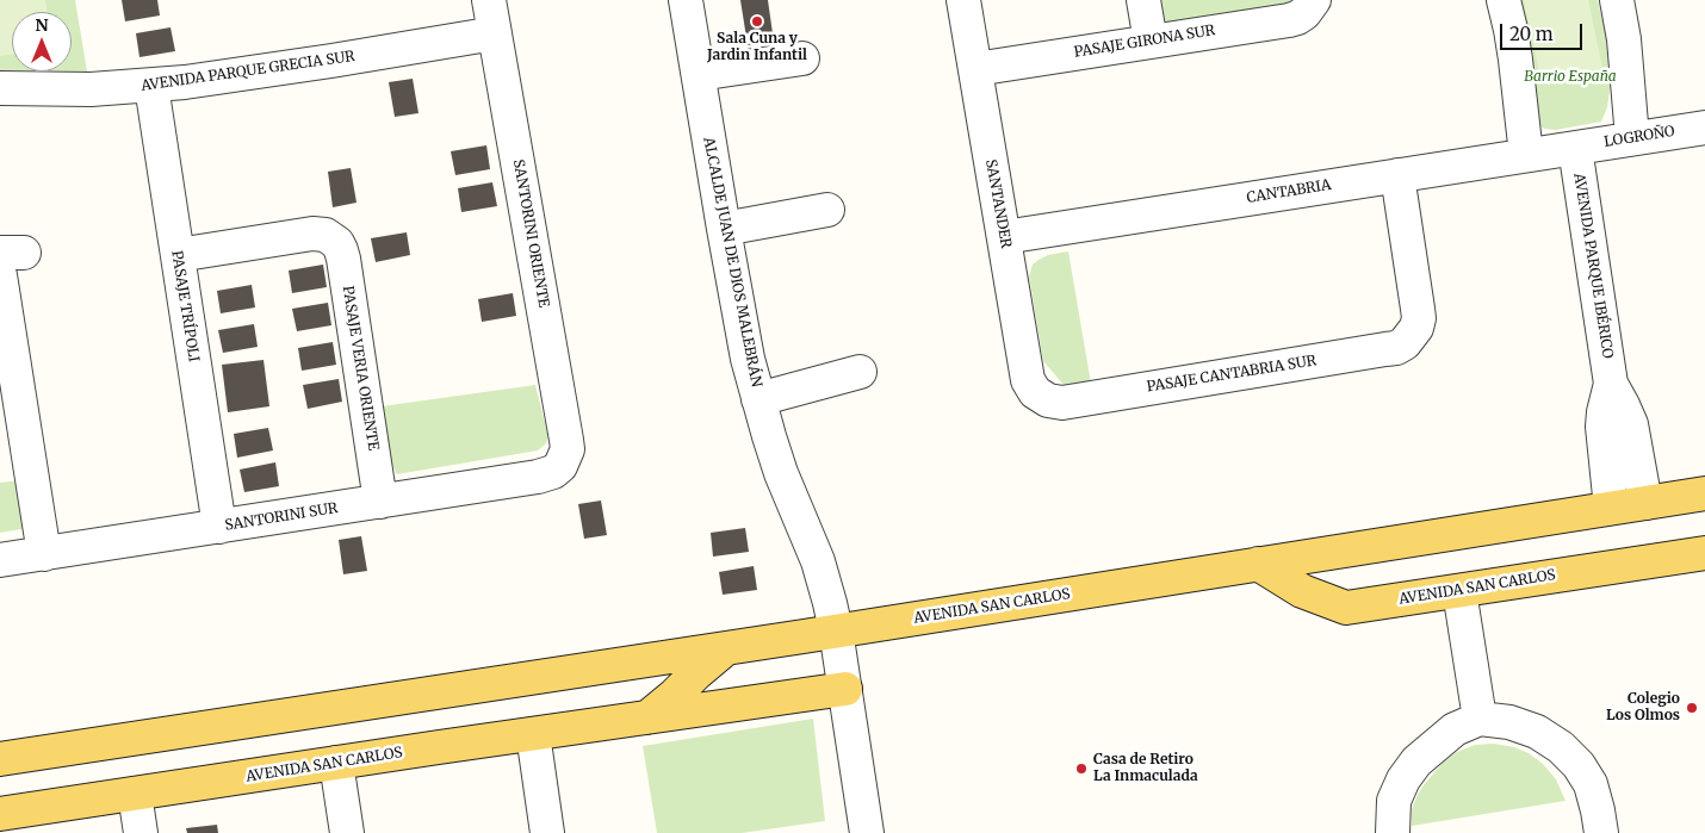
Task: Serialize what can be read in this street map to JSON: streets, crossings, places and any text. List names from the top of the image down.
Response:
{
  "streets": {
    "main road": ["AVENIDA SAN CARLOS"],
    "street": [
      "PASAJE GIRONA SUR",
      "AVENIDA PARQUE GRECIA SUR",
      "LOGROÑO",
      "CANTABRIA",
      "SANTANDER",
      "SANTORINI ORIENTE",
      "ALCALDE JUAN DE DIOS MALEBRÁN",
      "AVENIDA PARQUE IBÉRICO",
      "PASAJE TRÍPOLI",
      "PASAJE VERIA ORIENTE",
      "PASAJE CANTABRIA SUR",
      "SANTORINI SUR"
    ]
  },
  "crossings": [
    ["PASAJE GIRONA SUR", "SANTANDER"],
    ["AVENIDA PARQUE GRECIA SUR", "SANTORINI ORIENTE"],
    ["AVENIDA PARQUE GRECIA SUR", "PASAJE TRÍPOLI"],
    ["LOGROÑO", "CANTABRIA"],
    ["LOGROÑO", "AVENIDA PARQUE IBÉRICO"],
    ["CANTABRIA", "SANTANDER"],
    ["CANTABRIA", "AVENIDA PARQUE IBÉRICO"],
    ["CANTABRIA", "PASAJE CANTABRIA SUR"],
    ["SANTANDER", "PASAJE CANTABRIA SUR"],
    ["SANTORINI ORIENTE", "SANTORINI SUR"],
    ["ALCALDE JUAN DE DIOS MALEBRÁN", "AVENIDA SAN CARLOS"],
    ["AVENIDA PARQUE IBÉRICO", "AVENIDA SAN CARLOS"],
    ["PASAJE TRÍPOLI", "PASAJE VERIA ORIENTE"],
    ["PASAJE TRÍPOLI", "SANTORINI SUR"],
    ["PASAJE VERIA ORIENTE", "SANTORINI SUR"]
  ],
  "parks": ["Barrio España"],
  "places": ["Sala Cuna y Jardin Infantil", "Colegio Los Olmos", "Casa de Retiro La Inmaculada"],
  "scale_bar": "20 m",
  "north": "top"
}
